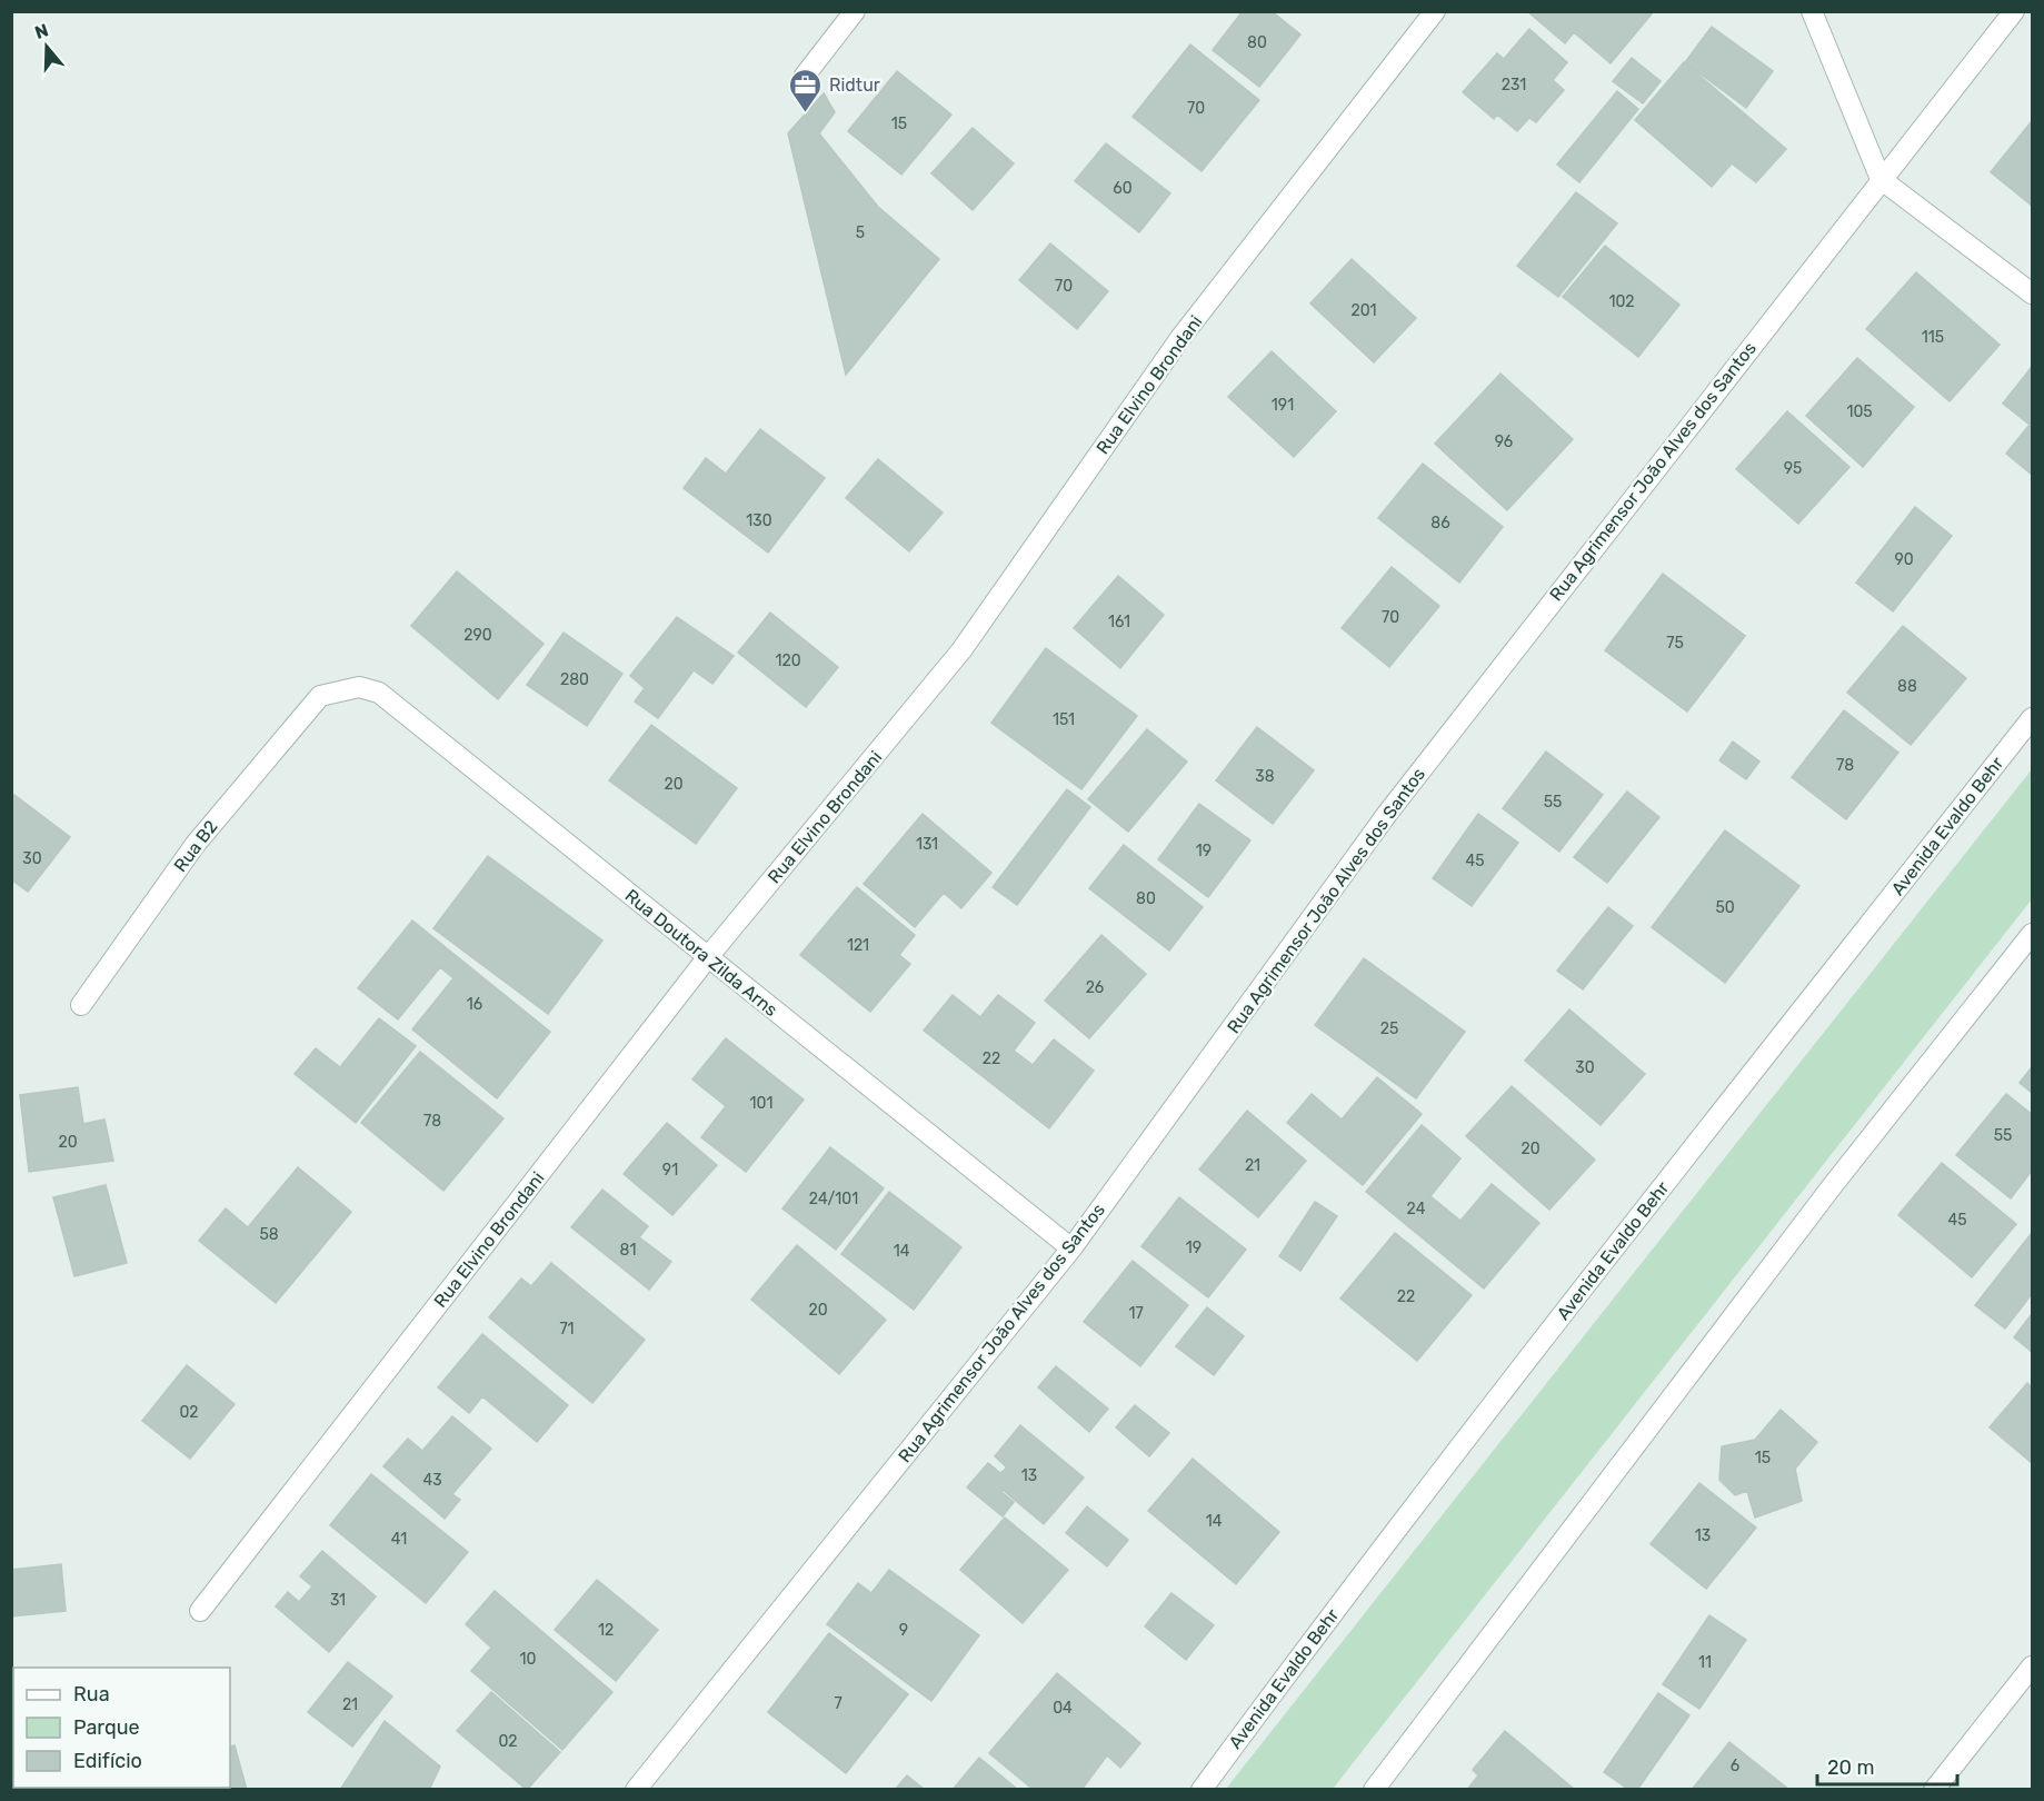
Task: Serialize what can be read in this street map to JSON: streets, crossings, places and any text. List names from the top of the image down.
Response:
{
  "streets": {
    "street": [
      "Rua Elvino Brondani",
      "Rua Agrimensor João Alves dos Santos",
      "Avenida Evaldo Behr",
      "Rua B2",
      "Rua Doutora Zilda Arns"
    ]
  },
  "crossings": [
    ["Rua Elvino Brondani", "Rua Doutora Zilda Arns"],
    ["Rua Agrimensor João Alves dos Santos", "Rua Doutora Zilda Arns"],
    ["Rua B2", "Rua Doutora Zilda Arns"]
  ],
  "places": {
    "office": ["Ridtur"]
  },
  "house_numbers": [
    "80",
    "231",
    "70",
    "15",
    "60",
    "5",
    "70",
    "102",
    "201",
    "115",
    "191",
    "105",
    "96",
    "95",
    "130",
    "86",
    "90",
    "70",
    "161",
    "290",
    "75",
    "120",
    "280",
    "88",
    "151",
    "78",
    "38",
    "20",
    "55",
    "131",
    "19",
    "30",
    "45",
    "80",
    "50",
    "121",
    "26",
    "16",
    "25",
    "22",
    "30",
    "101",
    "78",
    "55",
    "20",
    "20",
    "21",
    "91",
    "24/101",
    "24",
    "45",
    "58",
    "19",
    "81",
    "14",
    "22",
    "20",
    "17",
    "71",
    "02",
    "15",
    "13",
    "43",
    "14",
    "13",
    "41",
    "31",
    "12",
    "9",
    "10",
    "11",
    "7",
    "21",
    "04",
    "02",
    "6"
  ],
  "legend": ["Rua", "Parque", "Edifício"],
  "scale_bar": "20 m",
  "north": "top"
}
